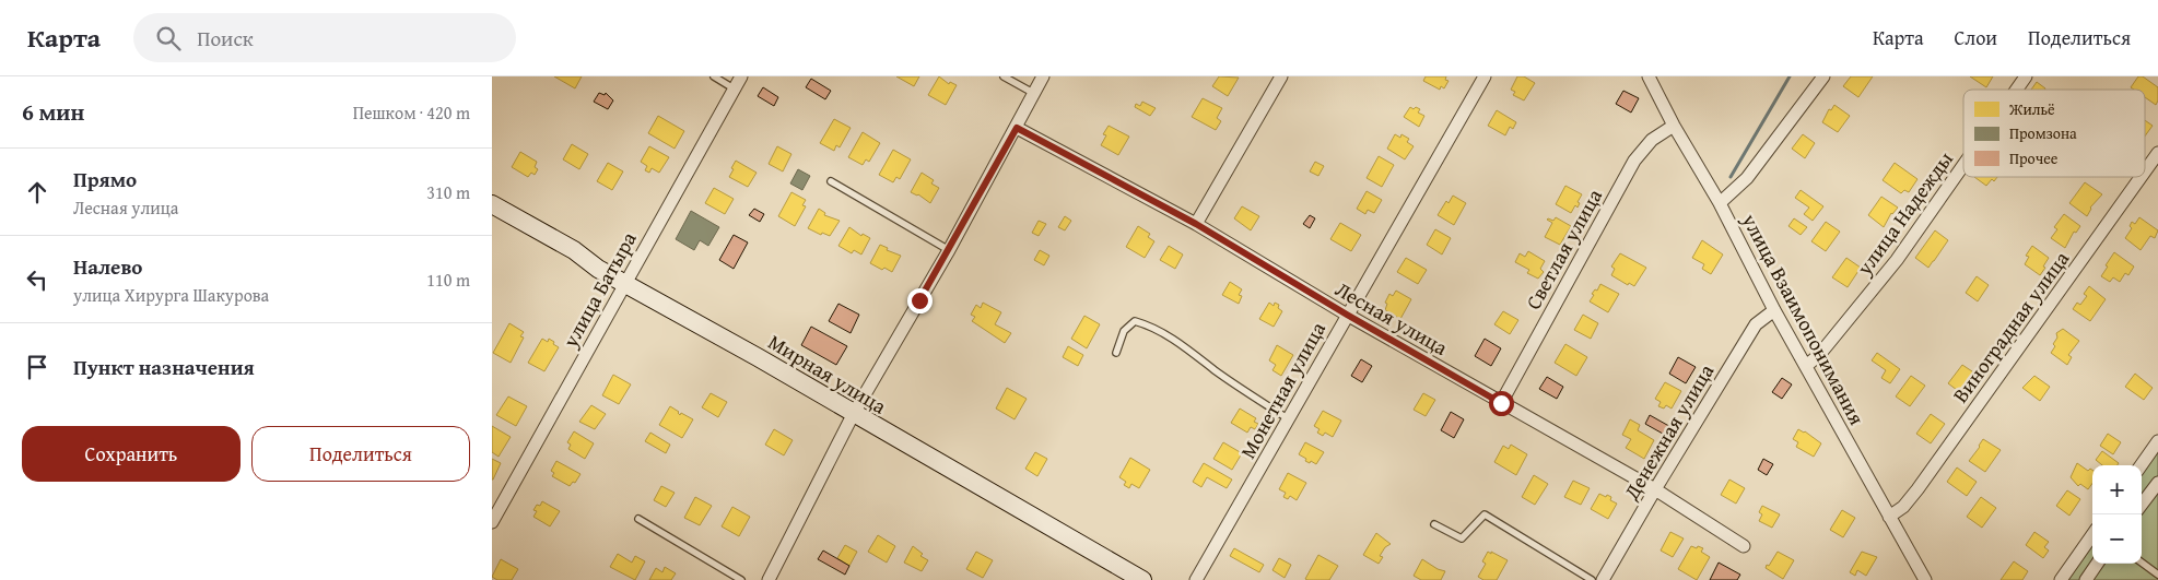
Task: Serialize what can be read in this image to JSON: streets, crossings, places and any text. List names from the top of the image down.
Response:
{
  "streets": {
    "street": [
      "улица Надежды",
      "Светлая улица",
      "улица Батыра",
      "Лесная улица",
      "улица Взаимопонимания",
      "Виноградная улица",
      "Мирная улица",
      "Монетная улица",
      "Денежная улица"
    ]
  },
  "crossings": [
    ["улица Надежды", "улица Взаимопонимания"],
    ["Светлая улица", "Лесная улица"],
    ["Светлая улица", "улица Взаимопонимания"],
    ["улица Батыра", "Мирная улица"],
    ["Лесная улица", "Монетная улица"],
    ["Лесная улица", "Денежная улица"],
    ["улица Взаимопонимания", "Виноградная улица"],
    ["улица Взаимопонимания", "Денежная улица"]
  ],
  "legend": ["Жильё", "Промзона", "Прочее"],
  "page": {
    "header": "Карта",
    "search": "Поиск",
    "nav": ["Карта", "Слои", "Поделиться"],
    "heading": ["6 мин", "Пешком · 420 m"],
    "list": [
      ["Прямо", "Лесная улица", "310 m"],
      ["Налево", "улица Хирурга Шакурова", "110 m"],
      "Пункт назначения"
    ],
    "buttons": ["Сохранить", "Поделиться"],
    "map_buttons": ["+", "−"]
  }
}
